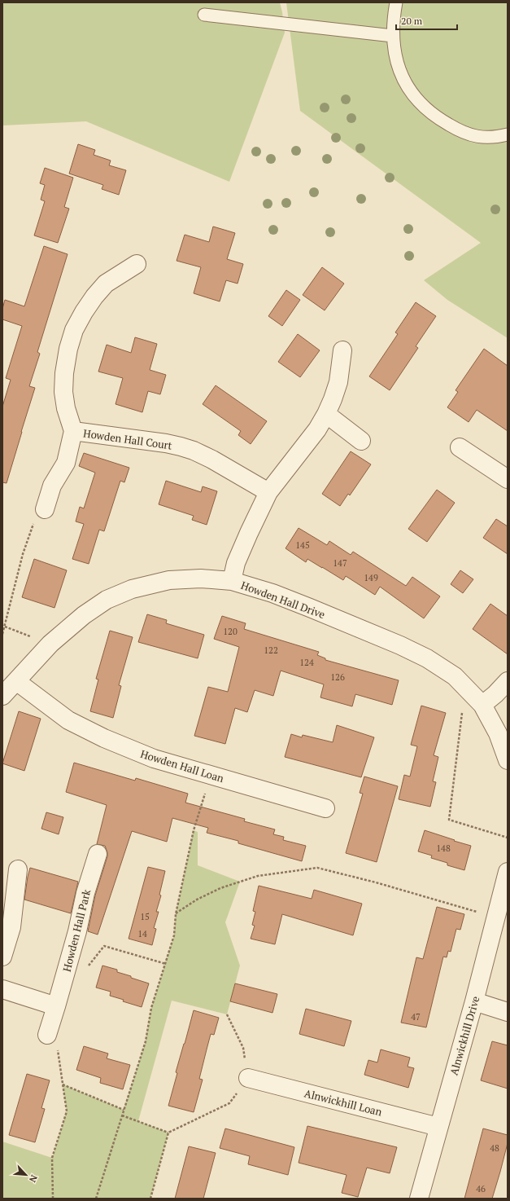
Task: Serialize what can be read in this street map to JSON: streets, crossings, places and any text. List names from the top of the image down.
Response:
{
  "streets": {
    "street": [
      "Howden Hall Court",
      "Howden Hall Drive",
      "Howden Hall Loan",
      "Howden Hall Park",
      "Alnwickhill Drive",
      "Alnwickhill Loan"
    ]
  },
  "crossings": [
    ["Howden Hall Drive", "Howden Hall Loan"],
    ["Alnwickhill Drive", "Alnwickhill Loan"]
  ],
  "house_numbers": [
    "145",
    "147",
    "149",
    "120",
    "122",
    "124",
    "126",
    "148",
    "15",
    "14",
    "47",
    "48",
    "46"
  ],
  "scale_bar": "20 m",
  "north": "bottom right"
}
